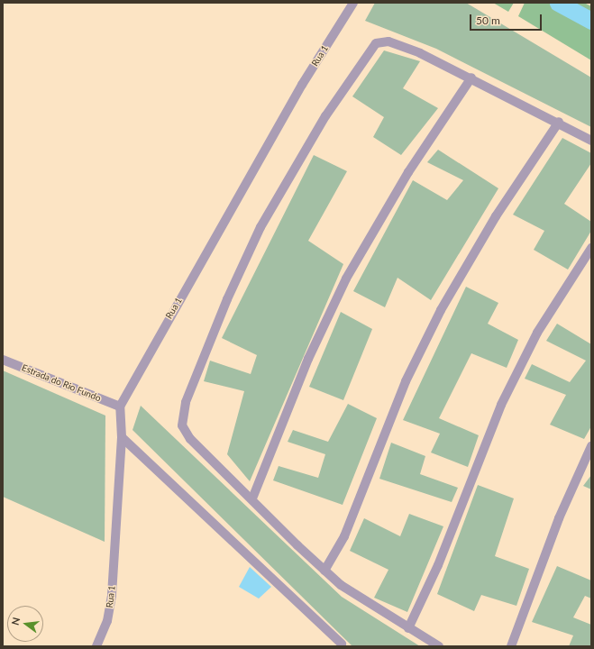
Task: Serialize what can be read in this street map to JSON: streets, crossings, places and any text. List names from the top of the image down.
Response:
{
  "streets": {
    "street": ["Rua 1", "Estrada do Rio Fundo"]
  },
  "crossings": [
    ["Rua 1", "Estrada do Rio Fundo"]
  ],
  "scale_bar": "50 m",
  "north": "left"
}
